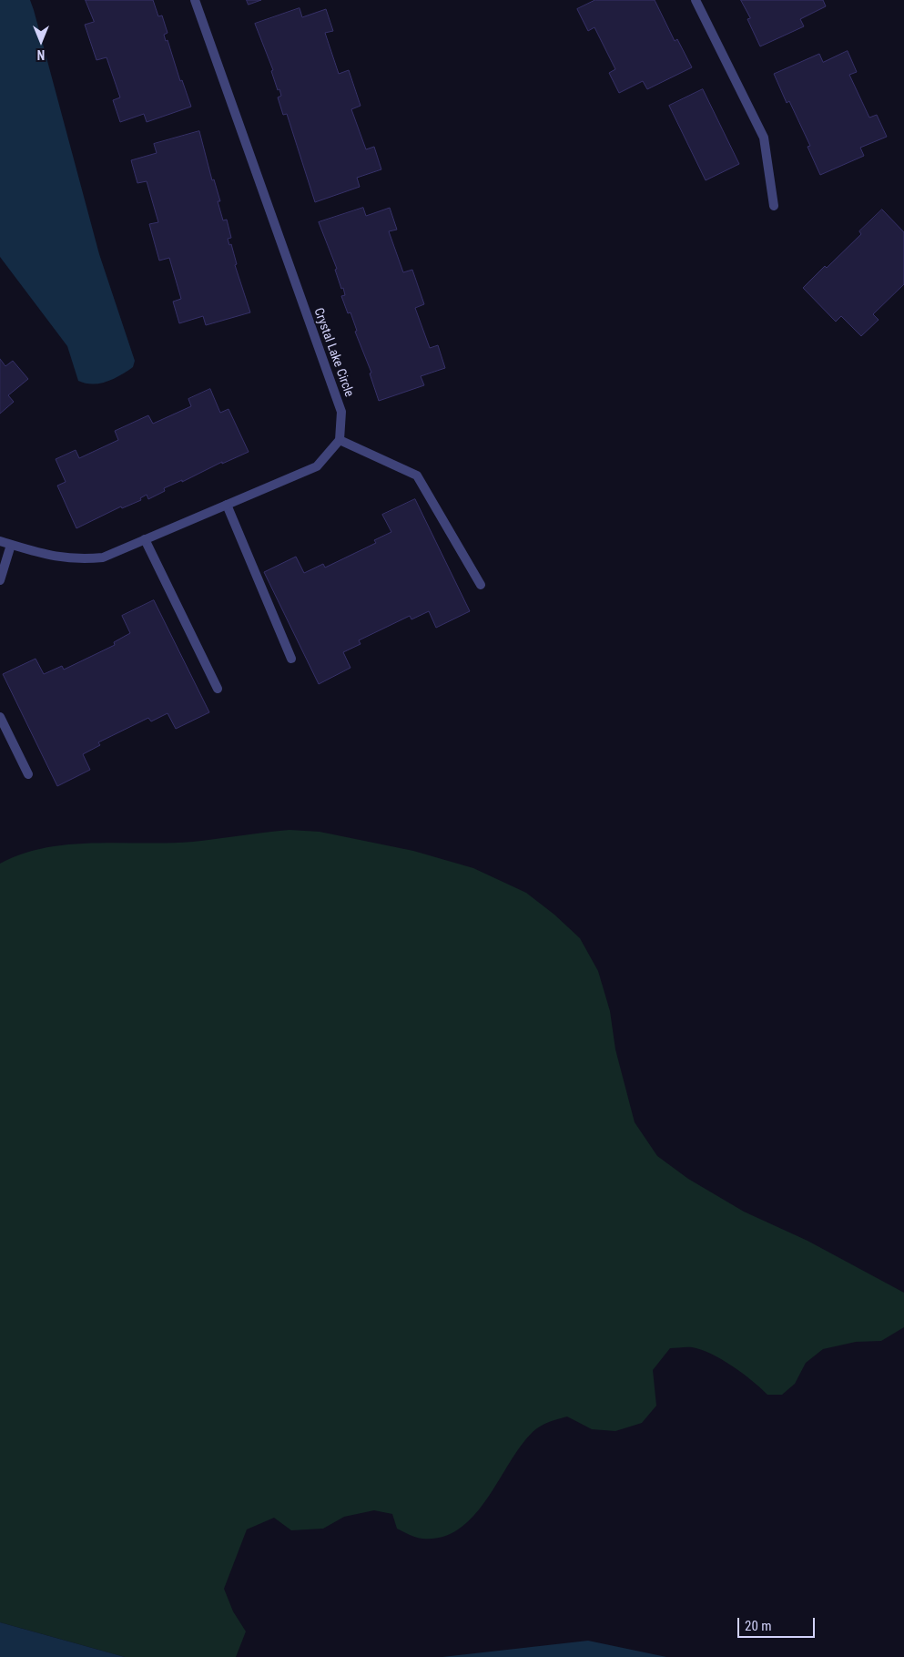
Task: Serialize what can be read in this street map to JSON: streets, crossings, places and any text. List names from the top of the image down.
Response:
{
  "streets": {
    "street": ["Crystal Lake Circle"]
  },
  "scale_bar": "20 m",
  "north": "bottom"
}
